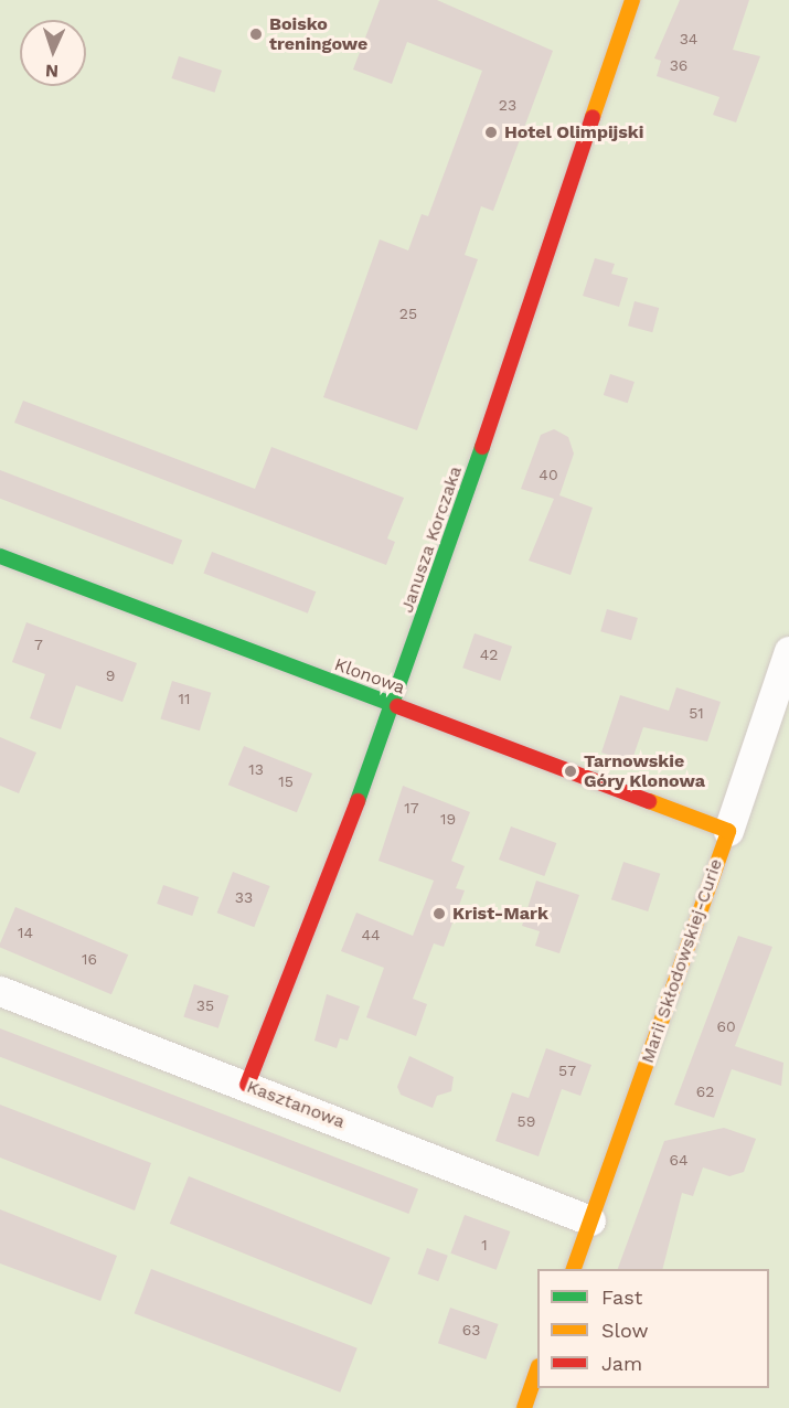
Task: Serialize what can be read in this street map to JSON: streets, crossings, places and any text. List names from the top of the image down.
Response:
{
  "streets": {
    "street": [
      "Janusza Korczaka",
      "Klonowa",
      "Marii Skłodowskiej-Curie",
      "Kasztanowa"
    ]
  },
  "crossings": [
    ["Janusza Korczaka", "Klonowa"],
    ["Janusza Korczaka", "Kasztanowa"],
    ["Klonowa", "Marii Skłodowskiej-Curie"],
    ["Marii Skłodowskiej-Curie", "Kasztanowa"]
  ],
  "places": [
    "Boisko treningowe",
    "Hotel Olimpijski",
    "Tarnowskie Góry Klonowa",
    "Krist-Mark"
  ],
  "house_numbers": [
    "34",
    "36",
    "23",
    "25",
    "40",
    "7",
    "42",
    "9",
    "11",
    "51",
    "13",
    "15",
    "17",
    "19",
    "33",
    "14",
    "44",
    "16",
    "35",
    "60",
    "57",
    "62",
    "59",
    "64",
    "1",
    "63"
  ],
  "legend": ["Fast", "Slow", "Jam"],
  "north": "bottom"
}
